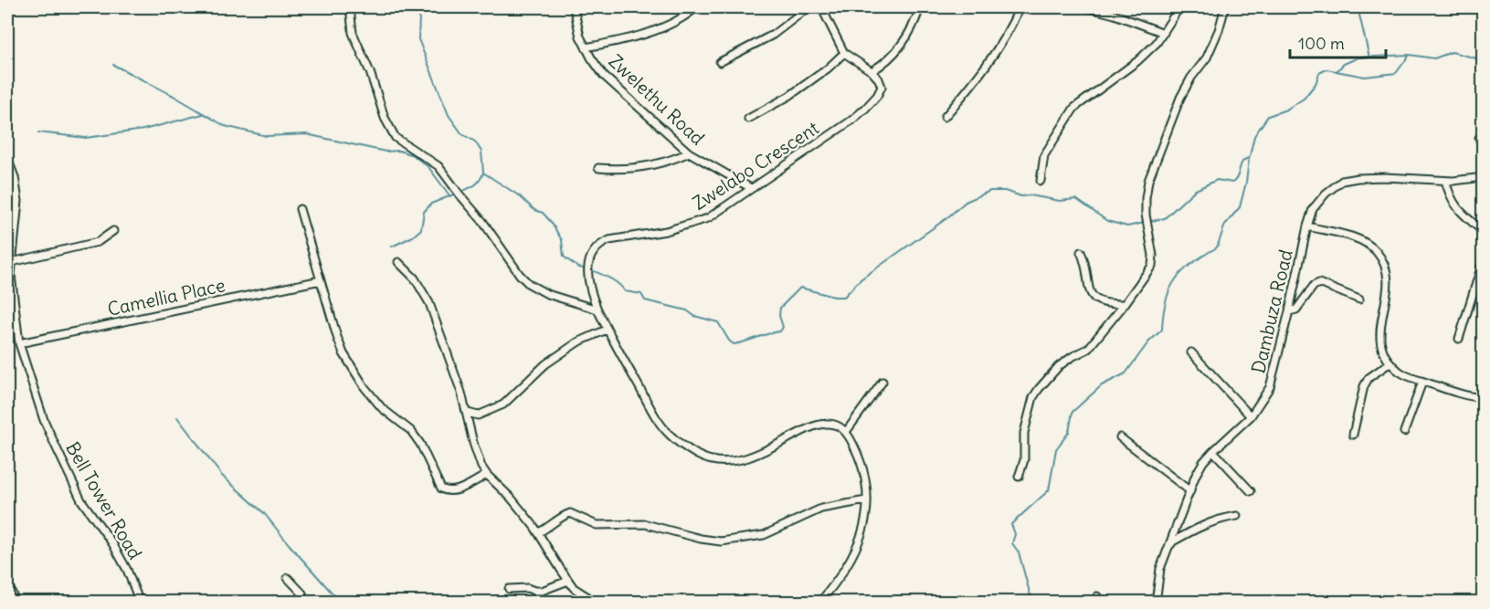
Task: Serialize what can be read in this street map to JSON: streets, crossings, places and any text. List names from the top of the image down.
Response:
{
  "streets": {
    "street": [
      "Zwelethu Road",
      "Zwelabo Crescent",
      "Camellia Place",
      "Dambuza Road",
      "Bell Tower Road"
    ]
  },
  "crossings": [
    ["Zwelethu Road", "Zwelabo Crescent"],
    ["Camellia Place", "Bell Tower Road"]
  ],
  "scale_bar": "100 m"
}
